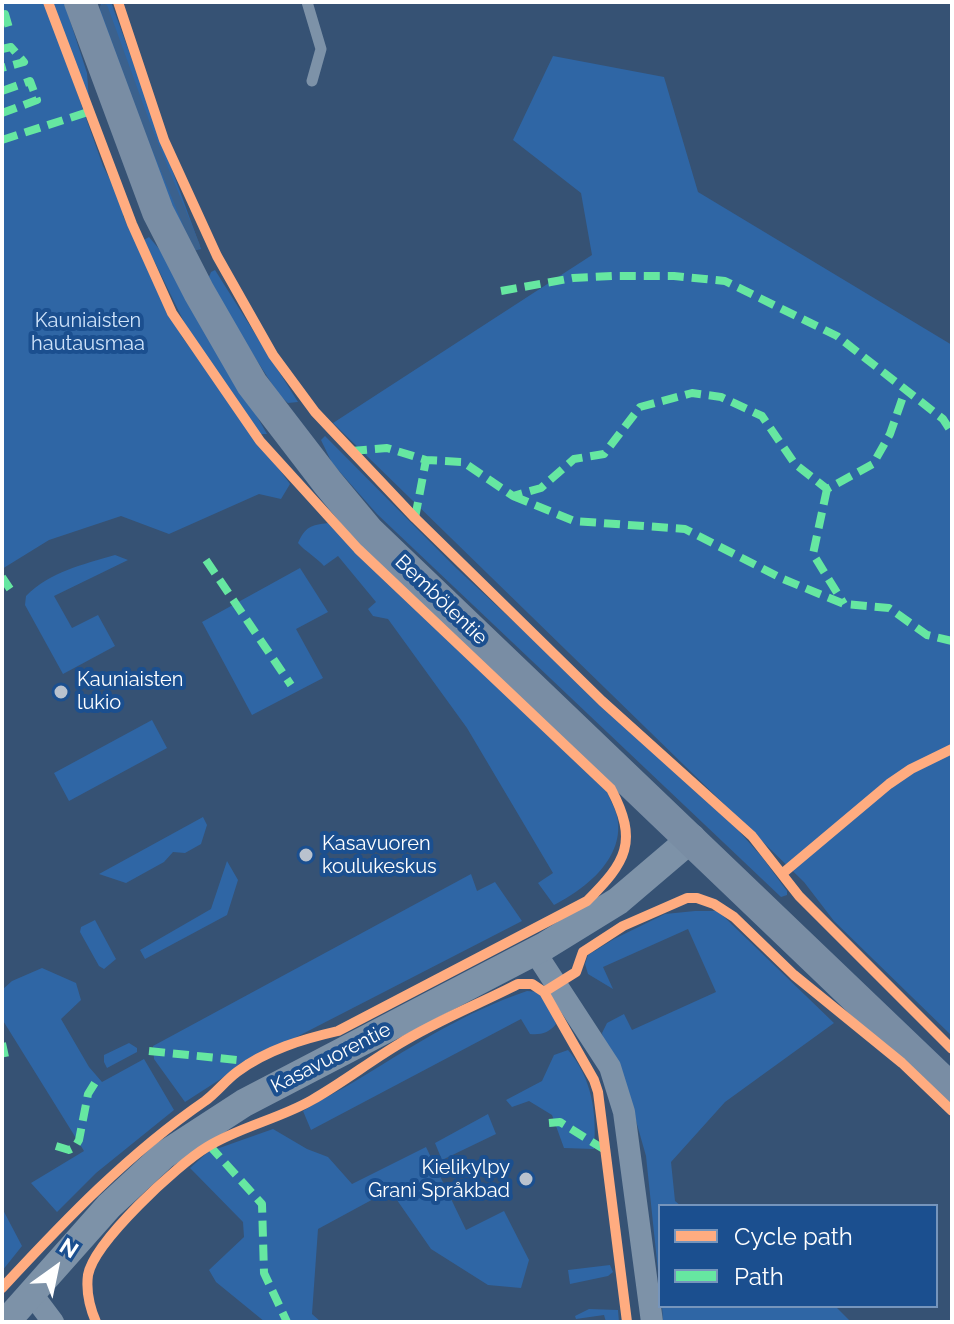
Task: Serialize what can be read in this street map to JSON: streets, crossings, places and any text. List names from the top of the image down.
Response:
{
  "streets": {
    "main road": ["Bembölentie"],
    "street": ["Kasavuorentie"]
  },
  "crossings": [
    ["Bembölentie", "Kasavuorentie"]
  ],
  "parks": ["Kauniaisten hautausmaa"],
  "places": ["Kauniaisten lukio", "Kasavuoren koulukeskus", "Kielikylpy Grani Språkbad"],
  "legend": ["Cycle path", "Path"],
  "north": "top right"
}
